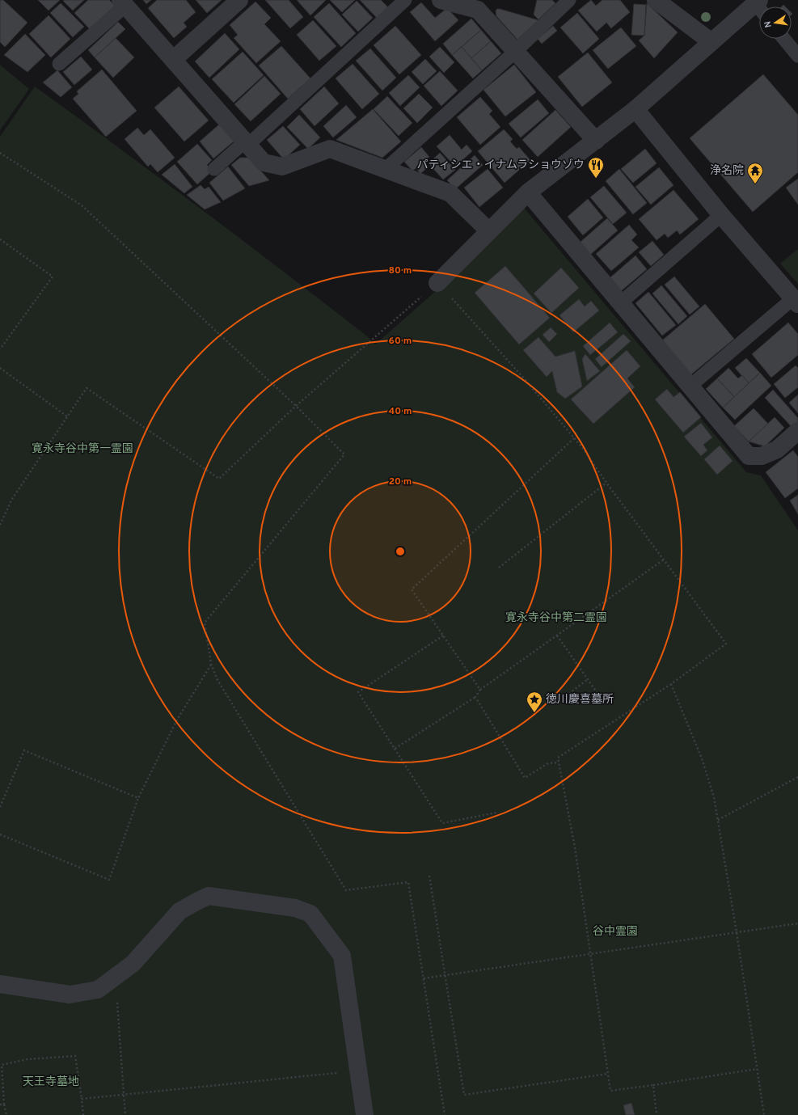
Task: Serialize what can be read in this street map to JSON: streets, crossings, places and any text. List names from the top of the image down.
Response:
{
  "parks": [
    "寛永寺谷中第一霊園",
    "寛永寺谷中第二霊園",
    "谷中霊園",
    "天王寺墓地"
  ],
  "places": {
    "restaurant": ["パティシエ・イナムラショウゾウ"],
    "temple": ["浄名院"],
    "place": ["徳川慶喜墓所"]
  },
  "north": "left",
  "rings": [
    "80 m",
    "60 m",
    "40 m",
    "20 m"
  ]
}
